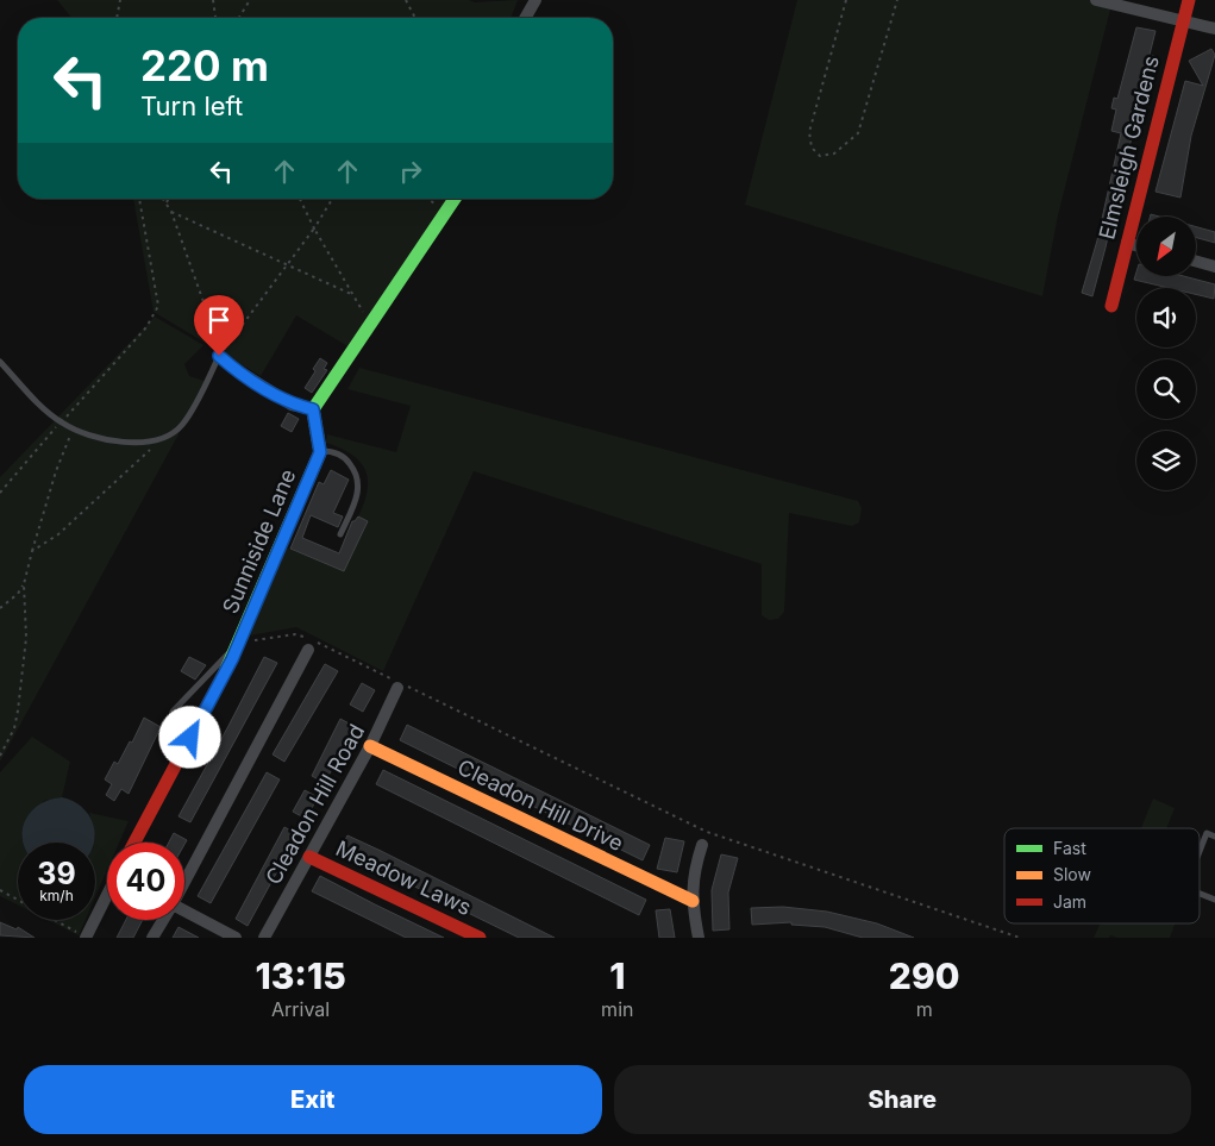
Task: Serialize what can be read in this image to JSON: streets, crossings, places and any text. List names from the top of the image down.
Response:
{
  "streets": {
    "street": [
      "Elmsleigh Gardens",
      "Sunniside Lane",
      "Cleadon Hill Road",
      "Cleadon Hill Drive",
      "Meadow Laws"
    ]
  },
  "crossings": [
    ["Cleadon Hill Road", "Cleadon Hill Drive"],
    ["Cleadon Hill Road", "Meadow Laws"]
  ],
  "legend": ["Fast", "Slow", "Jam"],
  "north": "bottom left",
  "page": {
    "turn": ["220 m", "Turn left"],
    "speed": "39 km/h",
    "limit": "40",
    "eta": [
      "13:15",
      "Arrival",
      "1",
      "min",
      "290",
      "m"
    ],
    "buttons": ["Exit", "Share"]
  }
}
